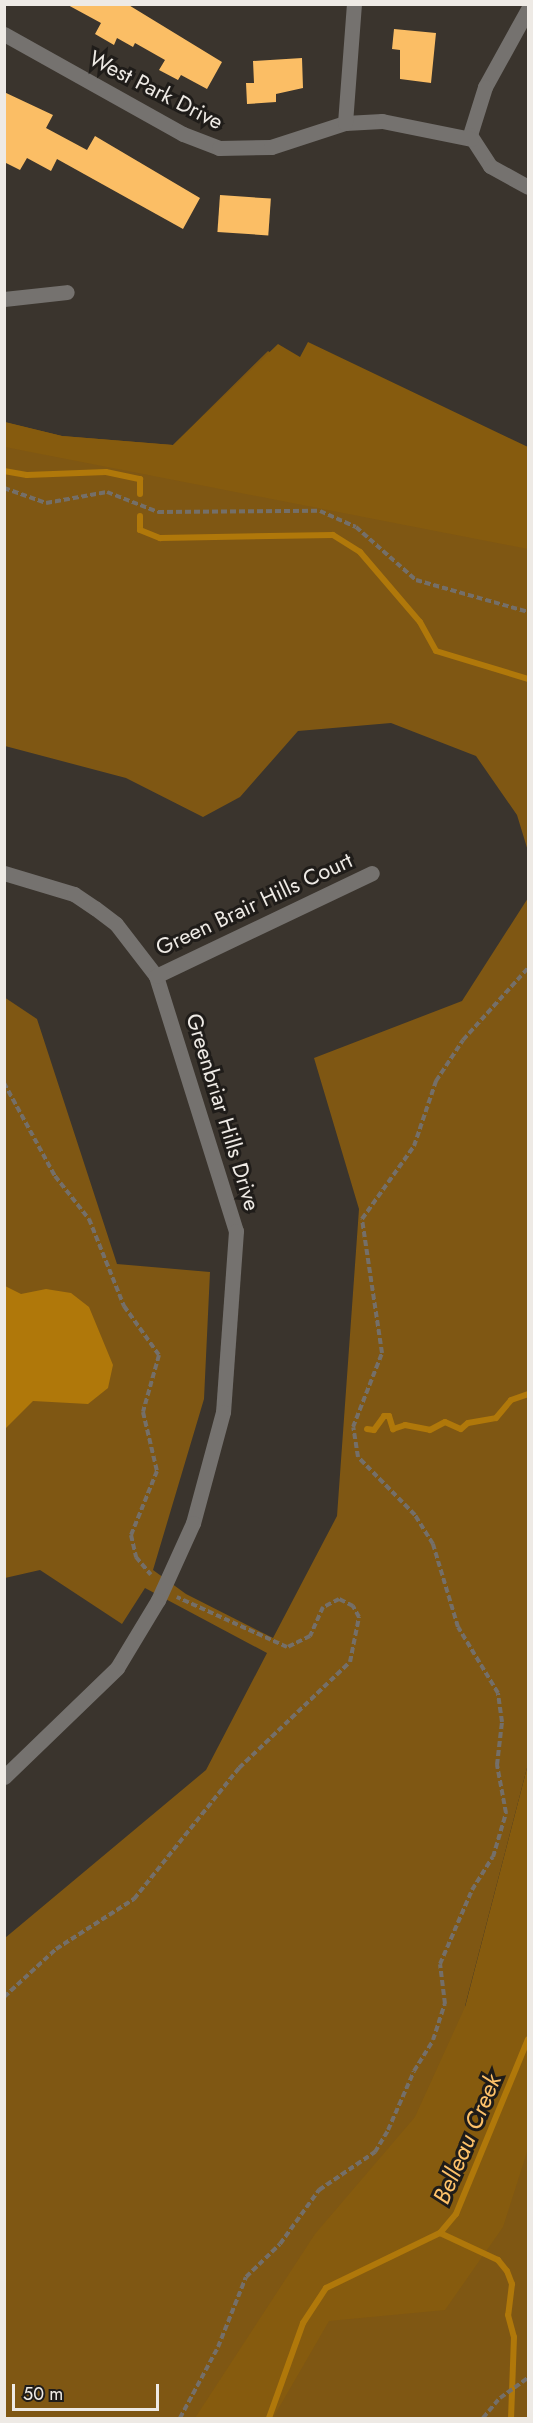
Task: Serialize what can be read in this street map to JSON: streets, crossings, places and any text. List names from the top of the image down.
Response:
{
  "streets": {
    "street": ["West Park Drive", "Green Brair Hills Court", "Greenbriar Hills Drive"]
  },
  "crossings": [
    ["Green Brair Hills Court", "Greenbriar Hills Drive"]
  ],
  "water": ["Belleau Creek"],
  "scale_bar": "50 m"
}
